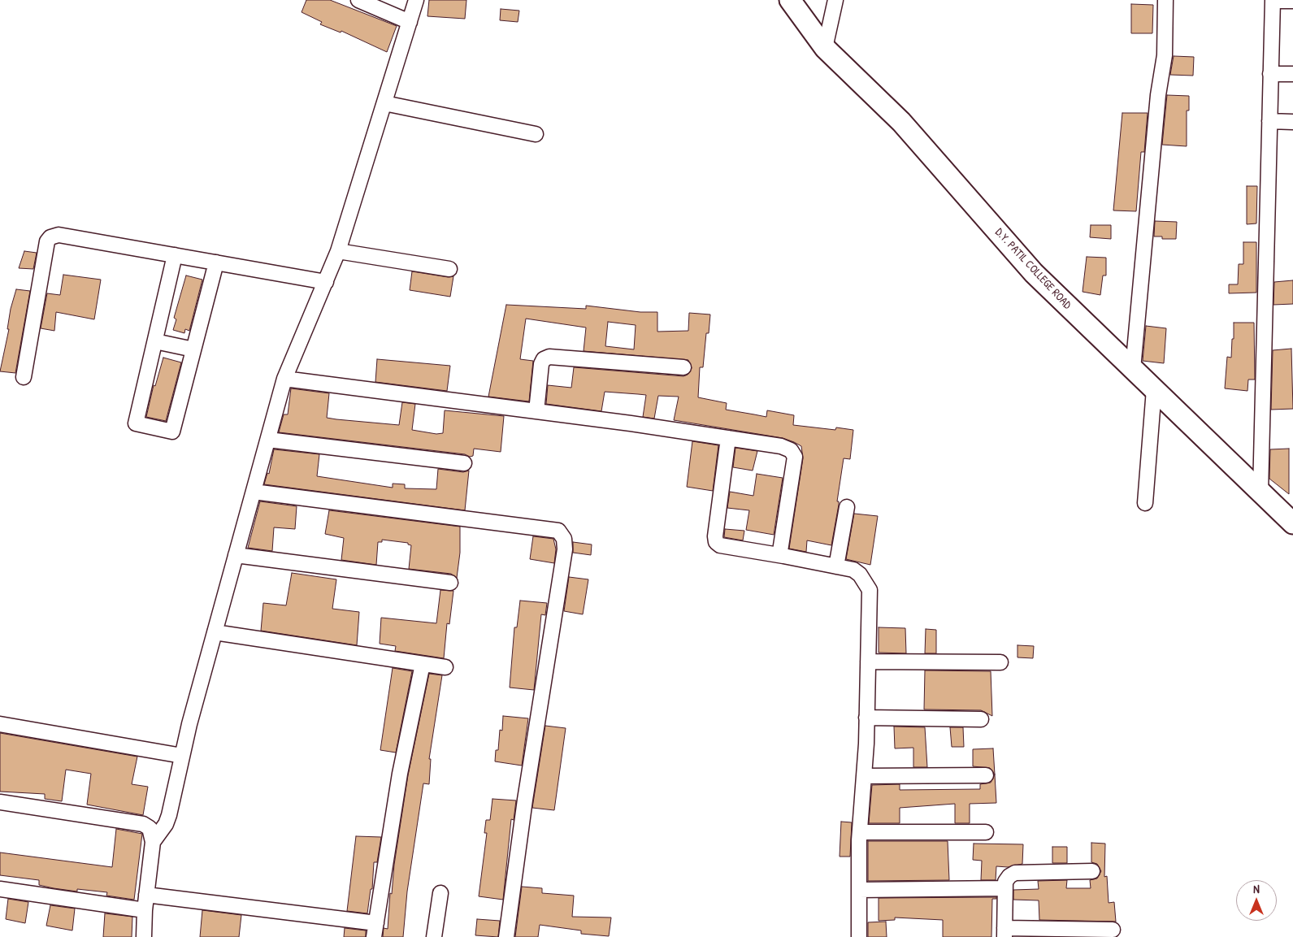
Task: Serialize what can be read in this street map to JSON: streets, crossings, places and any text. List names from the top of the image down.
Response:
{
  "streets": {
    "street": ["D.Y. PATIL COLLEGE ROAD"]
  },
  "north": "top"
}
